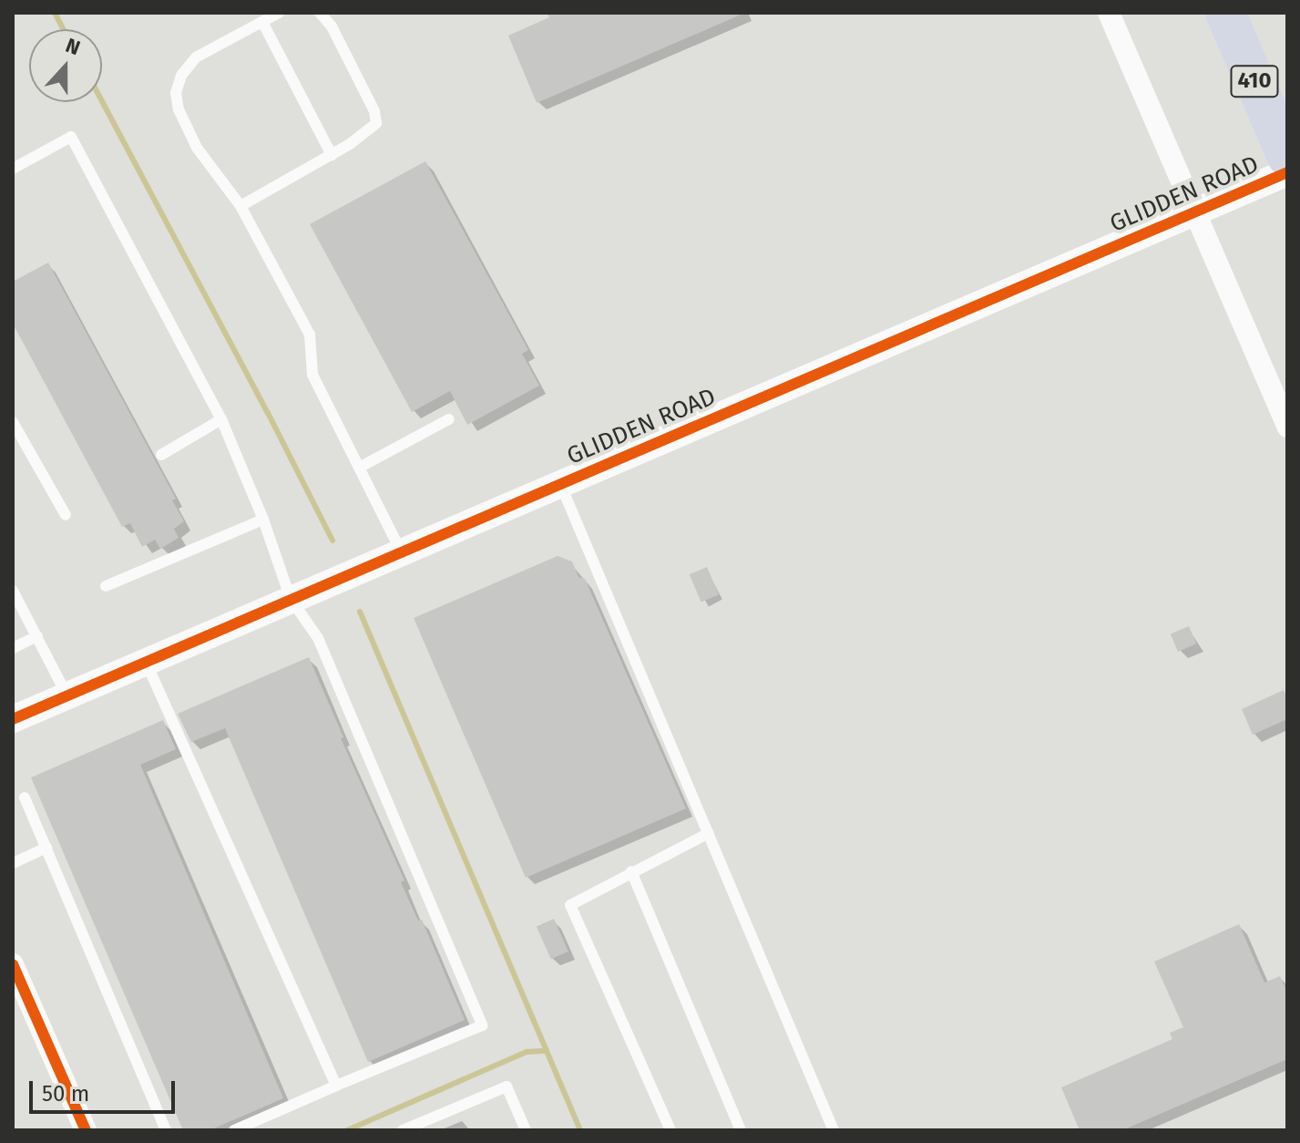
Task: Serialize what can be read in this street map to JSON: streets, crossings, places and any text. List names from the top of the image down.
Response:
{
  "streets": {
    "highway": ["410"],
    "street": ["GLIDDEN ROAD"]
  },
  "crossings": [
    ["410", "GLIDDEN ROAD"]
  ],
  "scale_bar": "50 m",
  "north": "top"
}
